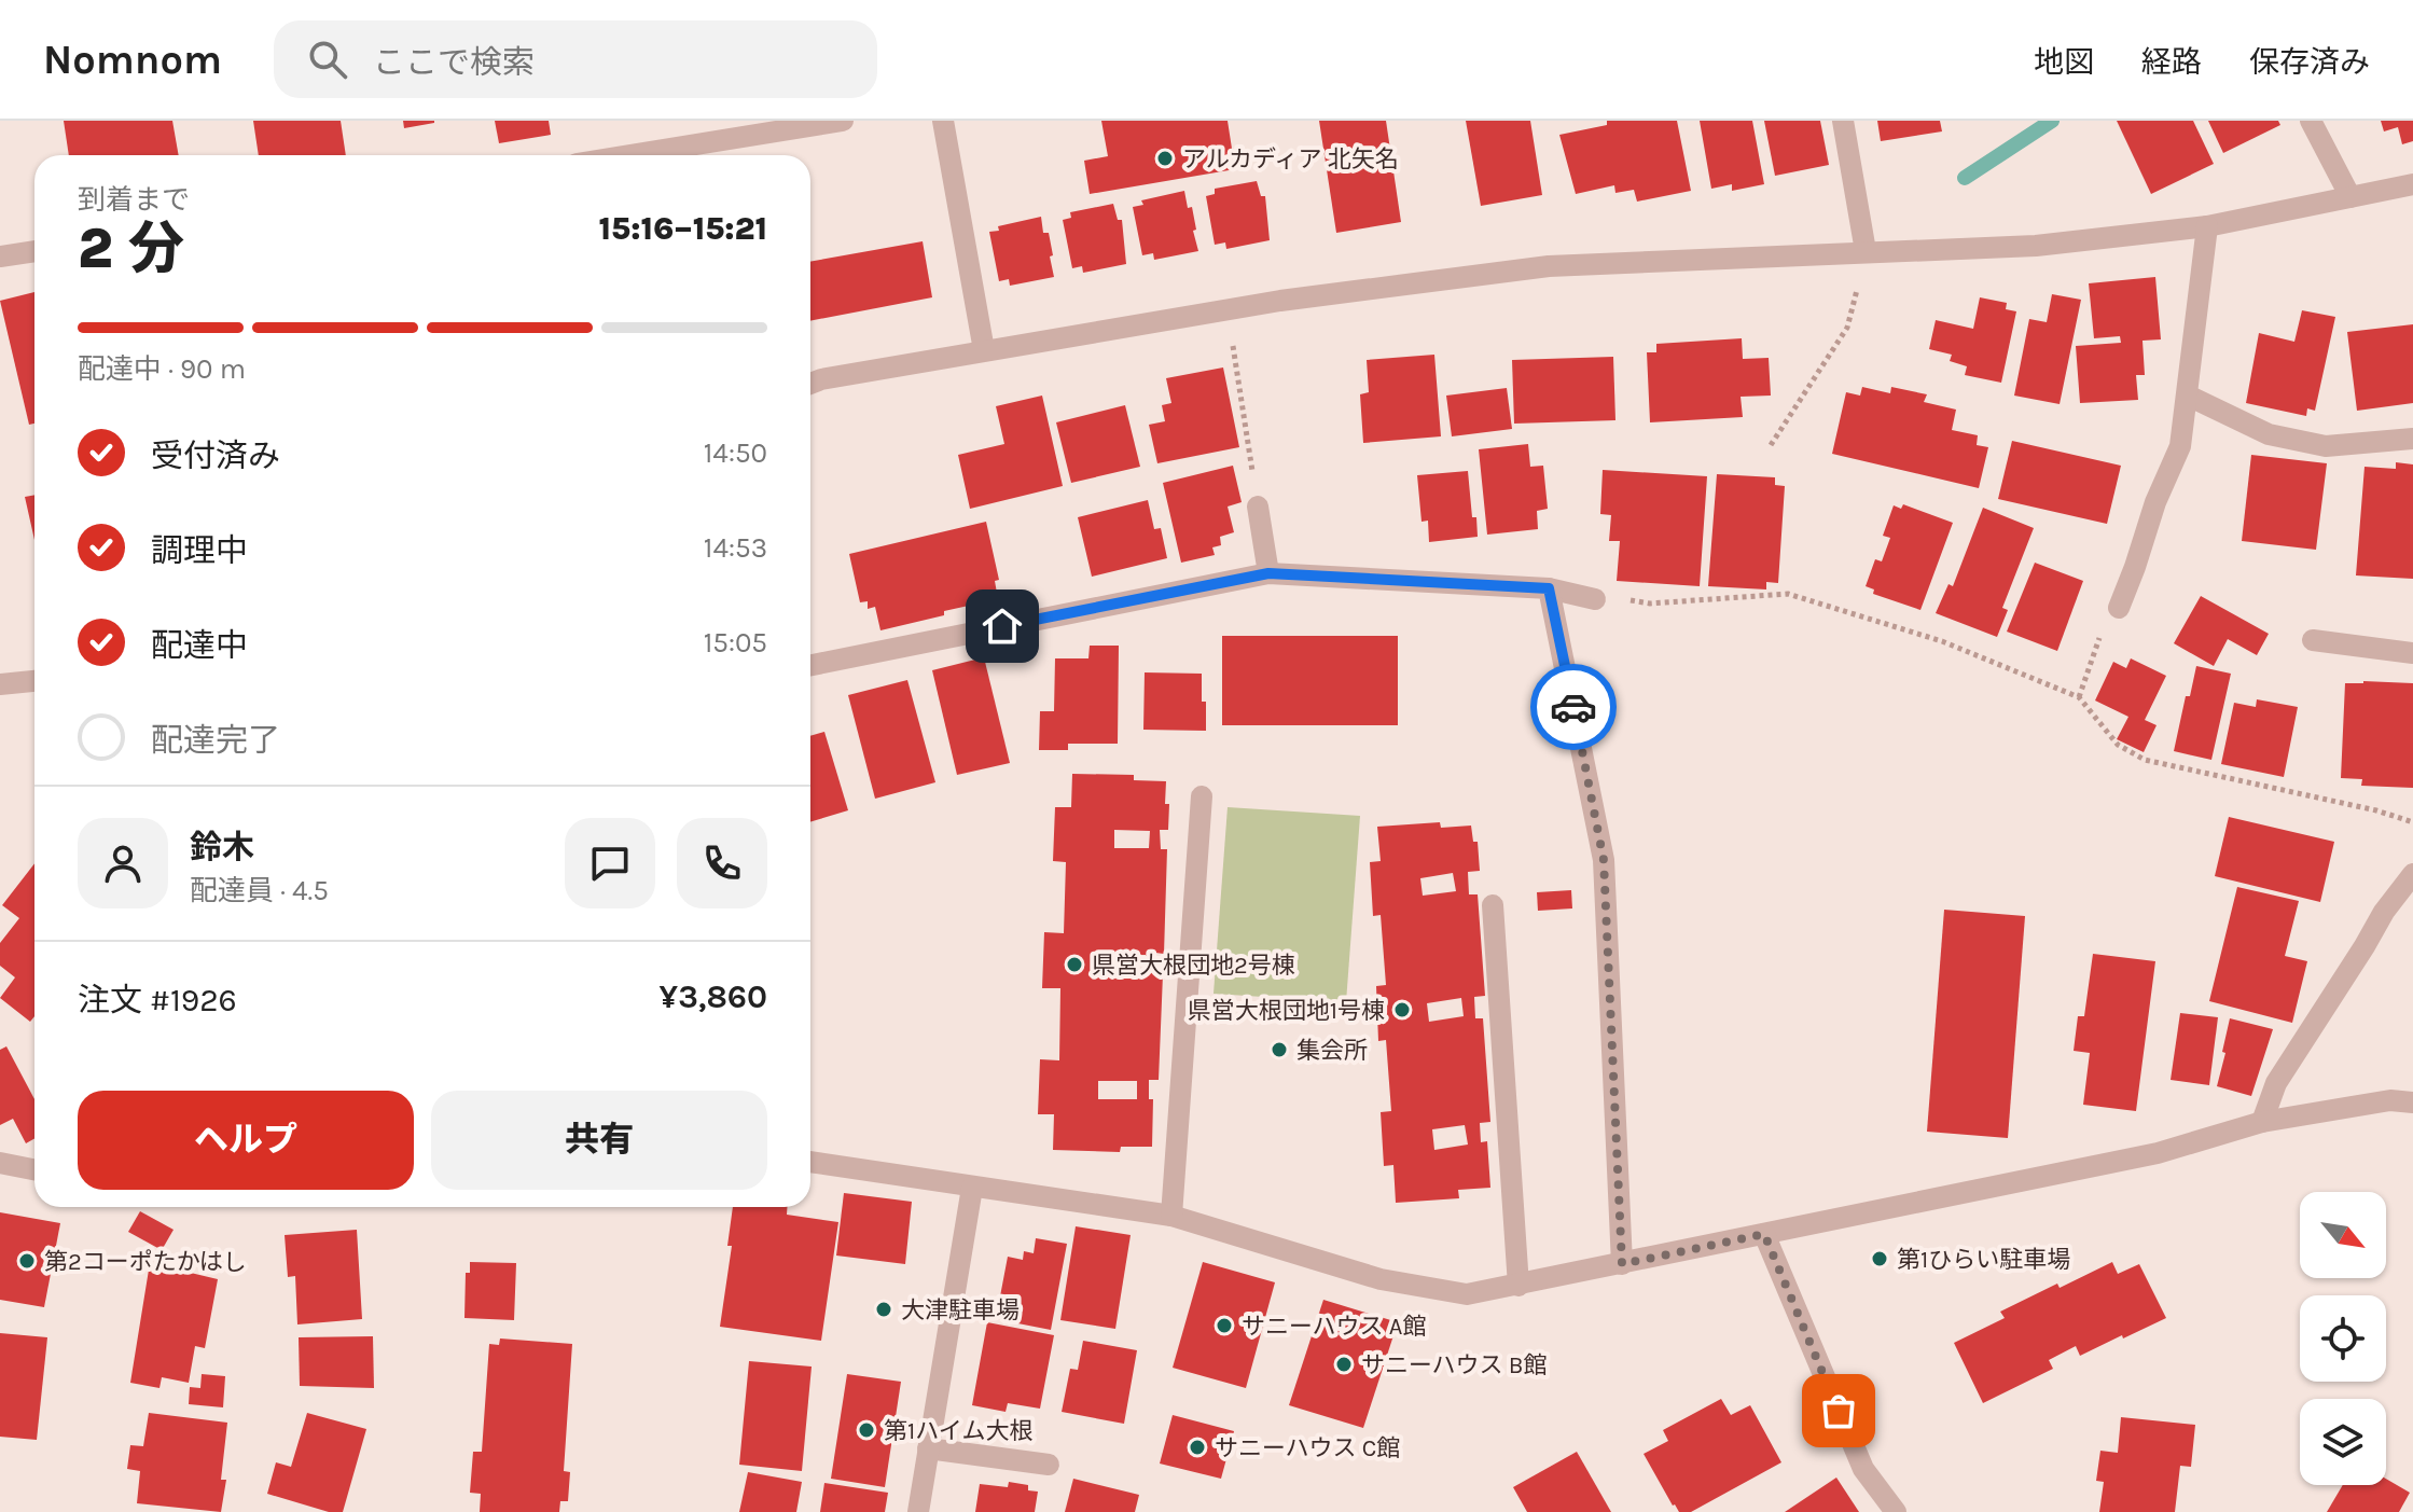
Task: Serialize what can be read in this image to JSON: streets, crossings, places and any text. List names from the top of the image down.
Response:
{
  "places": [
    "アルカディア 北矢名",
    "県営大根団地2号棟",
    "県営大根団地1号棟",
    "集会所",
    "第1ひらい駐車場",
    "第2コーポたかはし",
    "大津駐車場",
    "サニーハウス A館",
    "サニーハウス B館",
    "第1ハイム大根",
    "サニーハウス C館"
  ],
  "north": "bottom right",
  "page": {
    "header": "Nomnom",
    "search": "ここで検索",
    "nav": ["地図", "経路", "保存済み"],
    "heading": ["2 分", "到着まで", "15:16–15:21"],
    "panel": [
      "鈴木",
      "配達員 · 4.5",
      "注文 #1926",
      "¥3,860"
    ],
    "bar": "配達中 · 90 m",
    "list": [
      ["受付済み", "14:50"],
      ["調理中", "14:53"],
      ["配達中", "15:05"],
      "配達完了"
    ],
    "buttons": ["ヘルプ", "共有"]
  }
}
